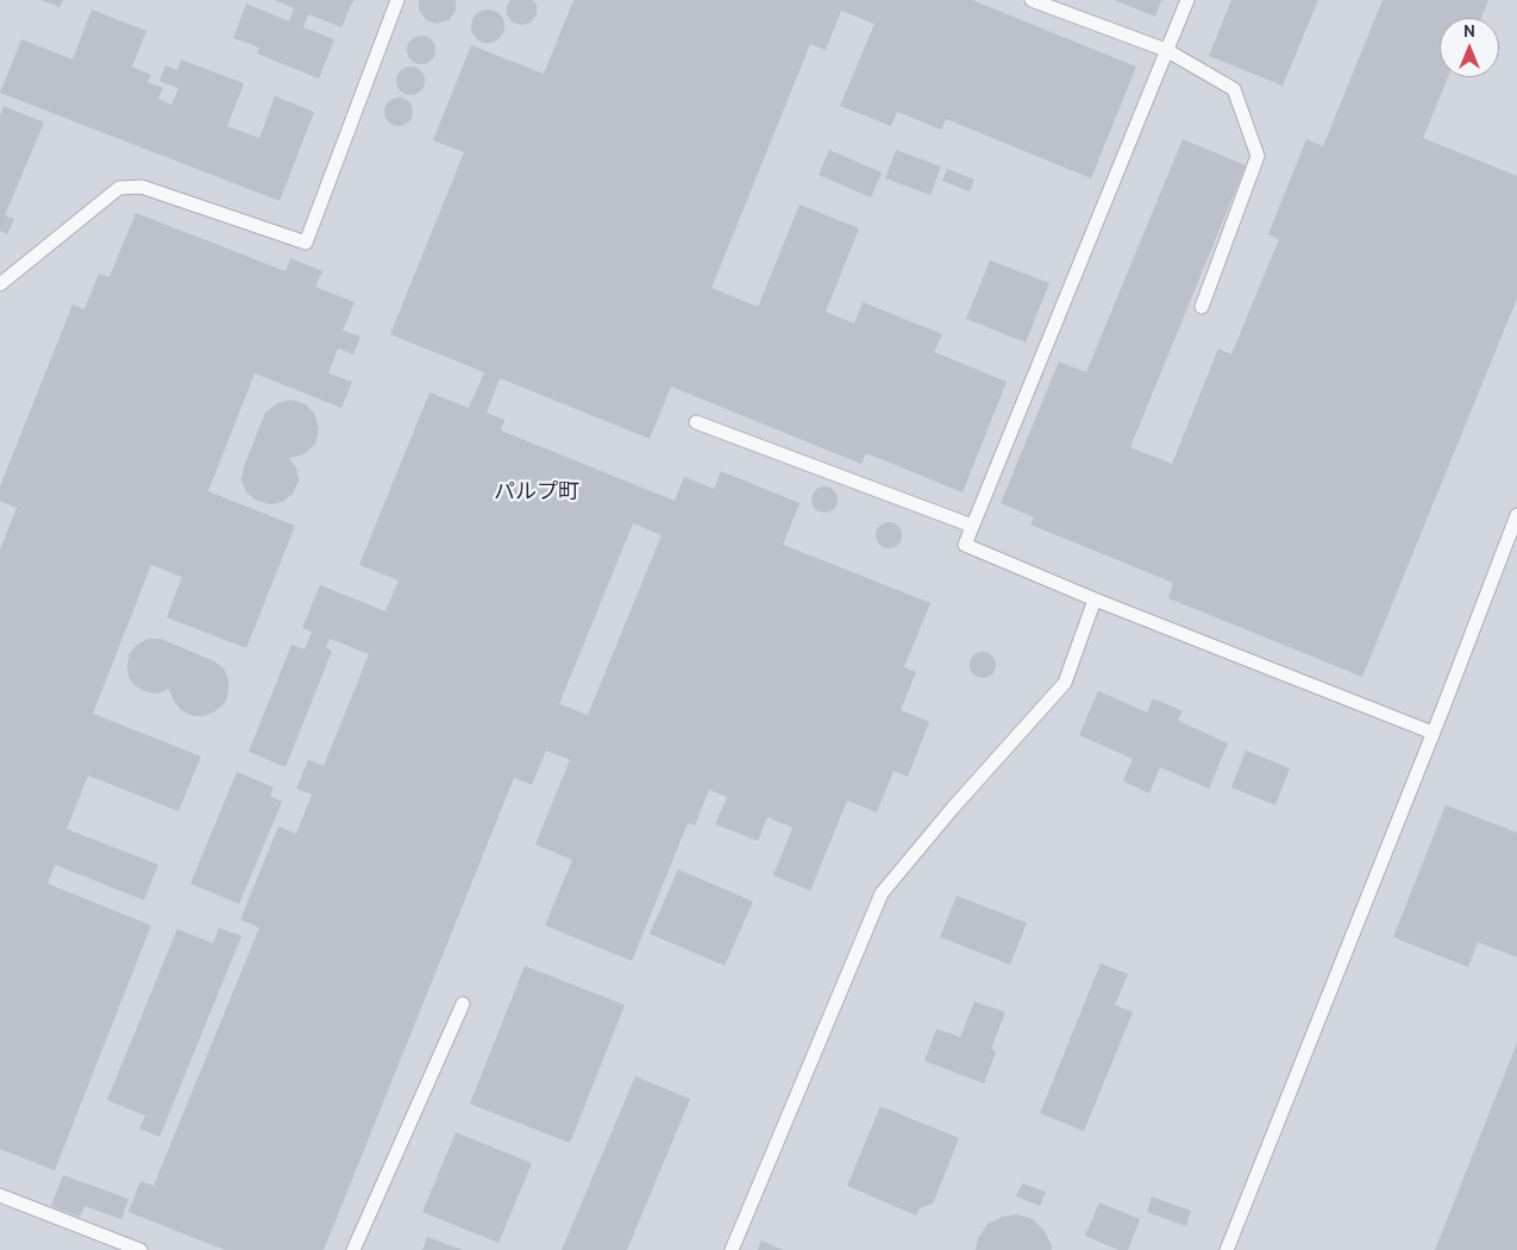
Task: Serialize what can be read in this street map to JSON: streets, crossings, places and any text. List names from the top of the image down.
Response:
{
  "districts": ["パルプ町"],
  "north": "top"
}
